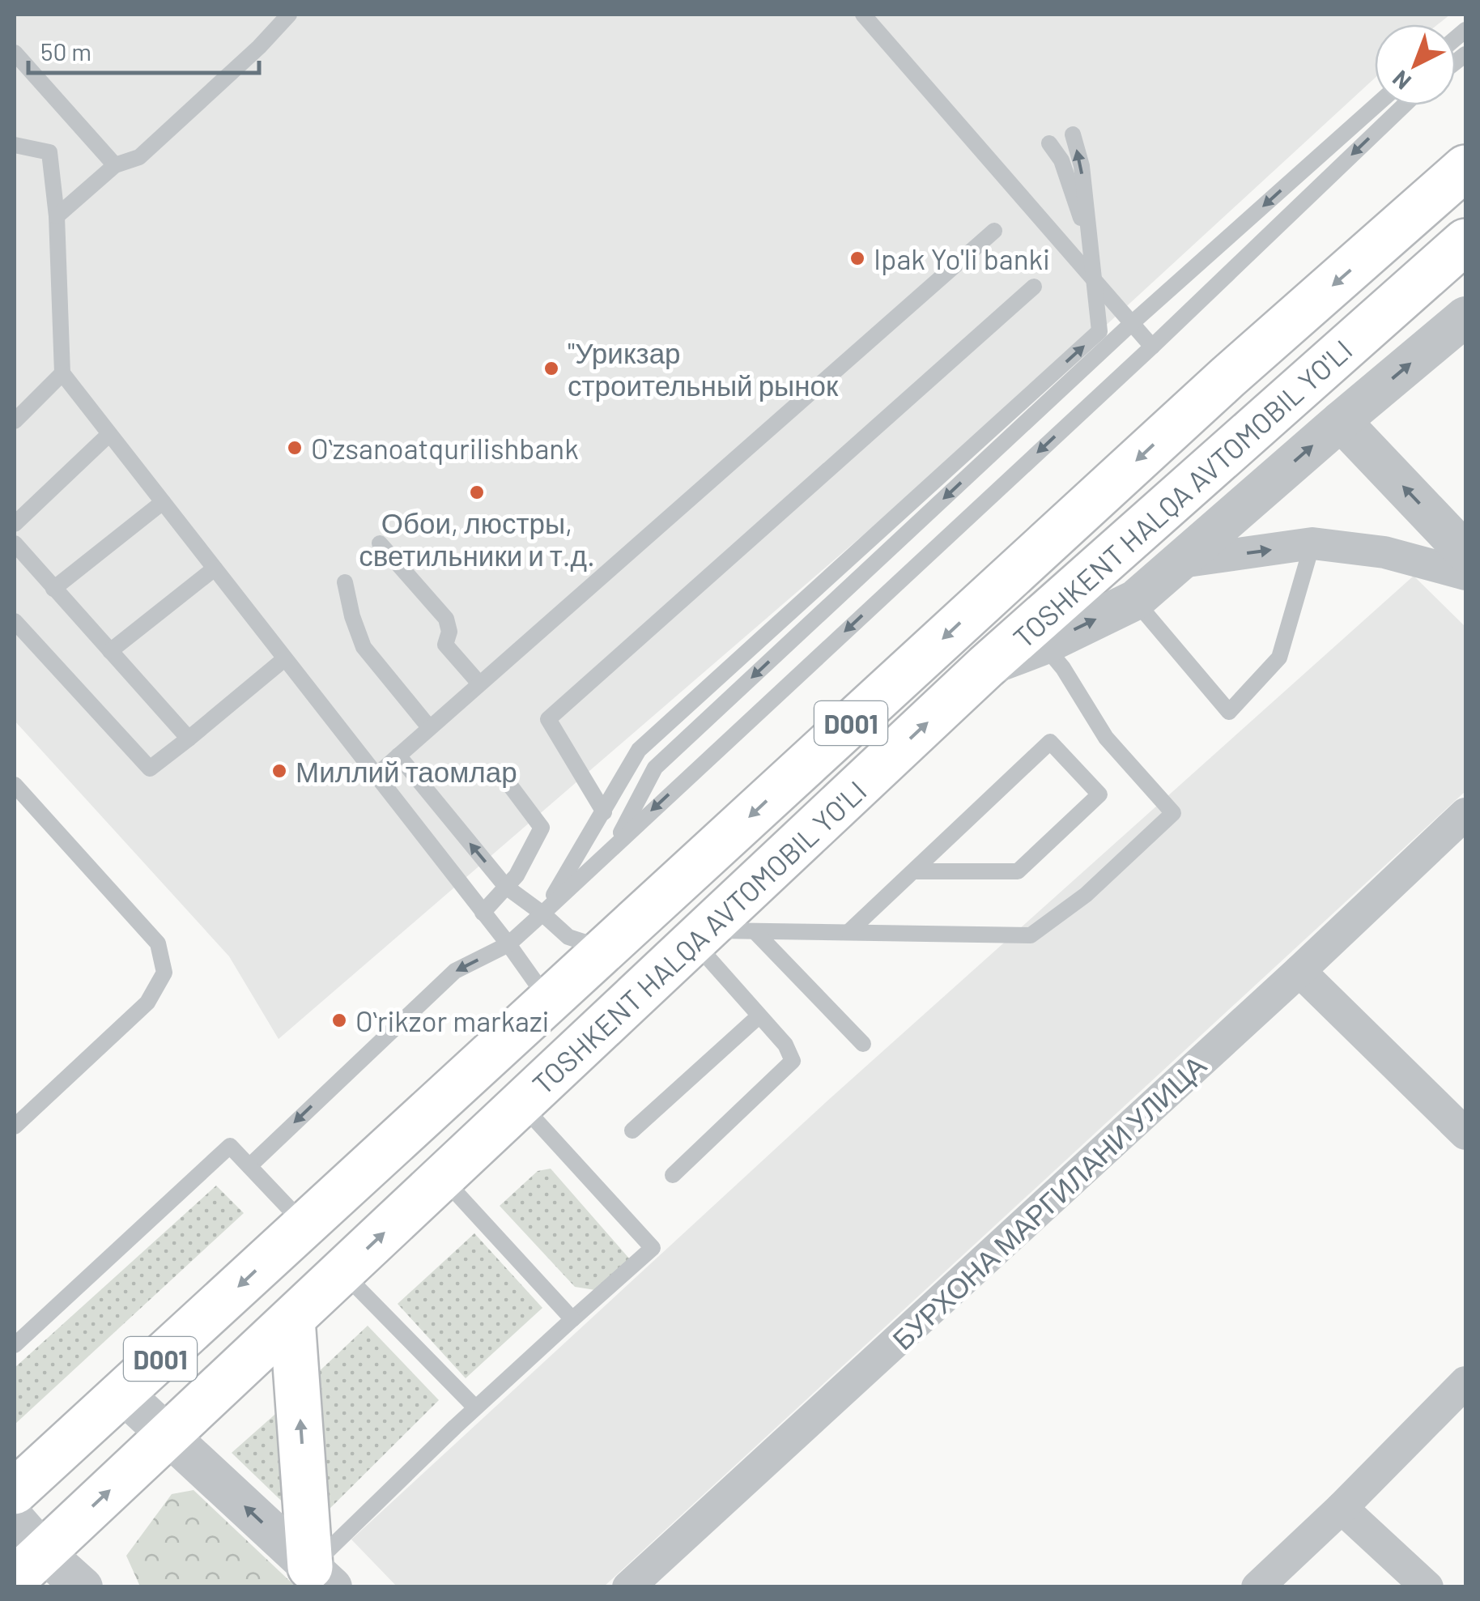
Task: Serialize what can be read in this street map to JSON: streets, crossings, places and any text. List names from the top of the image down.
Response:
{
  "streets": {
    "highway": ["TOSHKENT HALQA AVTOMOBIL YO'LI", "D001"],
    "street": ["БУРХОНА МАРГИЛАНИ УЛИЦА"]
  },
  "places": [
    "Ipak Yo'li banki",
    "\"Урикзар строительный рынок",
    "Oʻzsanoatqurilishbank",
    "Обои, люстры, светильники и т.д.",
    "Миллий таомлар",
    "Oʻrikzor markazi"
  ],
  "scale_bar": "50 m",
  "north": "bottom left"
}
